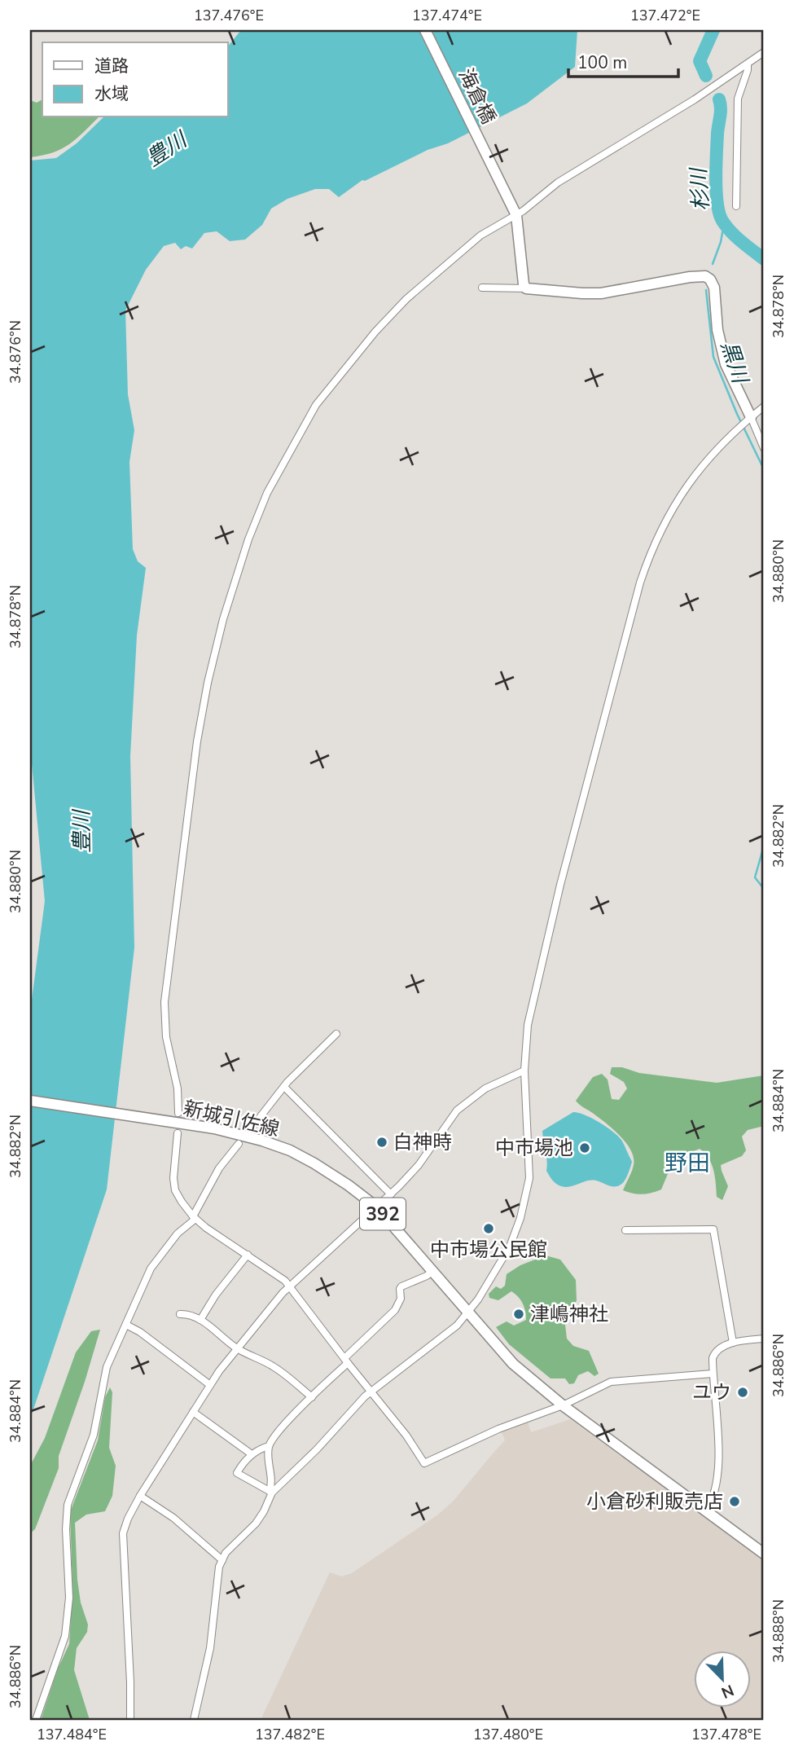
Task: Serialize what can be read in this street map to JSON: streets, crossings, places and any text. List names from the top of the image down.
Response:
{
  "streets": {
    "street": ["海倉橋", "新城引佐線", "392"]
  },
  "districts": ["野田"],
  "water": ["豊川", "杉川", "黒川"],
  "places": [
    "白神時",
    "中市場池",
    "中市場公民館",
    "津嶋神社",
    "ユウ",
    "小倉砂利販売店"
  ],
  "legend": ["道路", "水域"],
  "scale_bar": "100 m",
  "north": "bottom right",
  "coordinates": [
    "137.476°E",
    "137.474°E",
    "137.472°E",
    "34.878°N",
    "34.876°N",
    "34.880°N",
    "34.882°N",
    "34.884°N",
    "34.886°N",
    "34.888°N",
    "137.484°E",
    "137.482°E",
    "137.480°E",
    "137.478°E"
  ]
}
